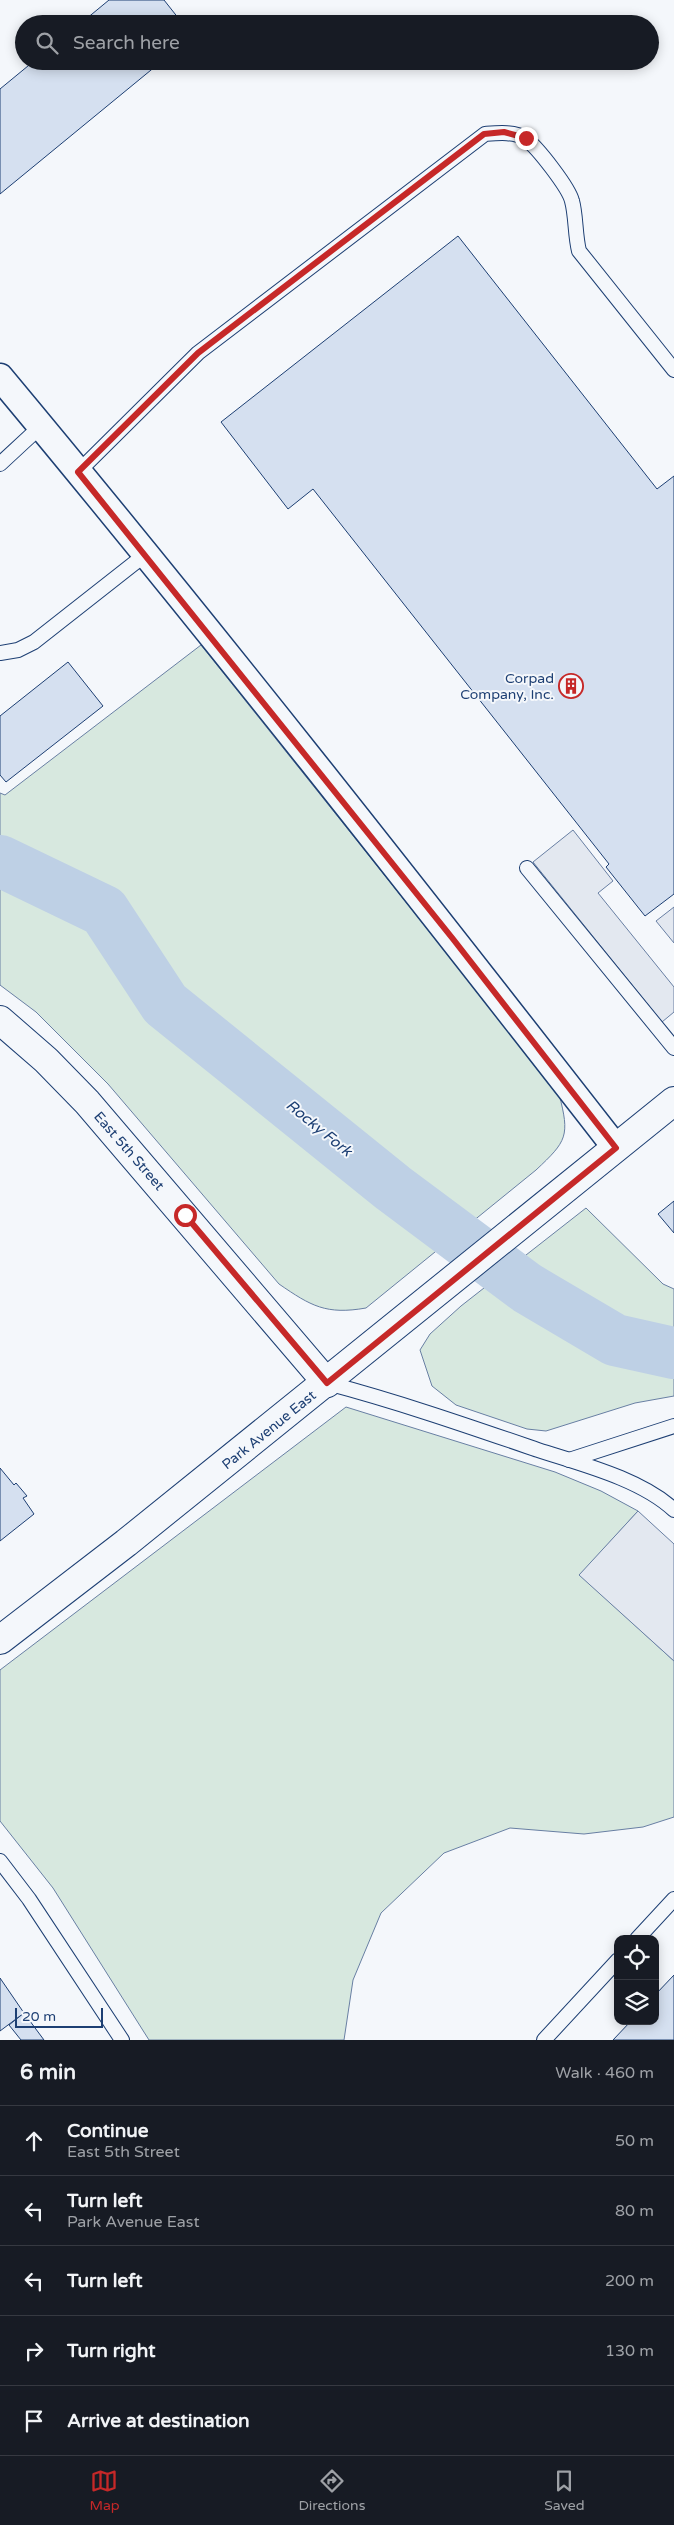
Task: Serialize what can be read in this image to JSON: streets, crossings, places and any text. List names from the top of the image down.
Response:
{
  "streets": {
    "main road": ["East 5th Street", "Park Avenue East"]
  },
  "crossings": [
    ["East 5th Street", "Park Avenue East"]
  ],
  "water": ["Rocky Fork"],
  "places": {
    "building": ["Corpad Company, Inc."]
  },
  "scale_bar": "20 m",
  "page": {
    "search": "Search here",
    "scale": "20 m",
    "heading": ["6 min", "Walk · 460 m"],
    "list": [
      ["Continue", "East 5th Street", "50 m"],
      ["Turn left", "Park Avenue East", "80 m"],
      ["Turn left", "200 m"],
      ["Turn right", "130 m"],
      "Arrive at destination"
    ],
    "nav": ["Map", "Directions", "Saved"]
  }
}
